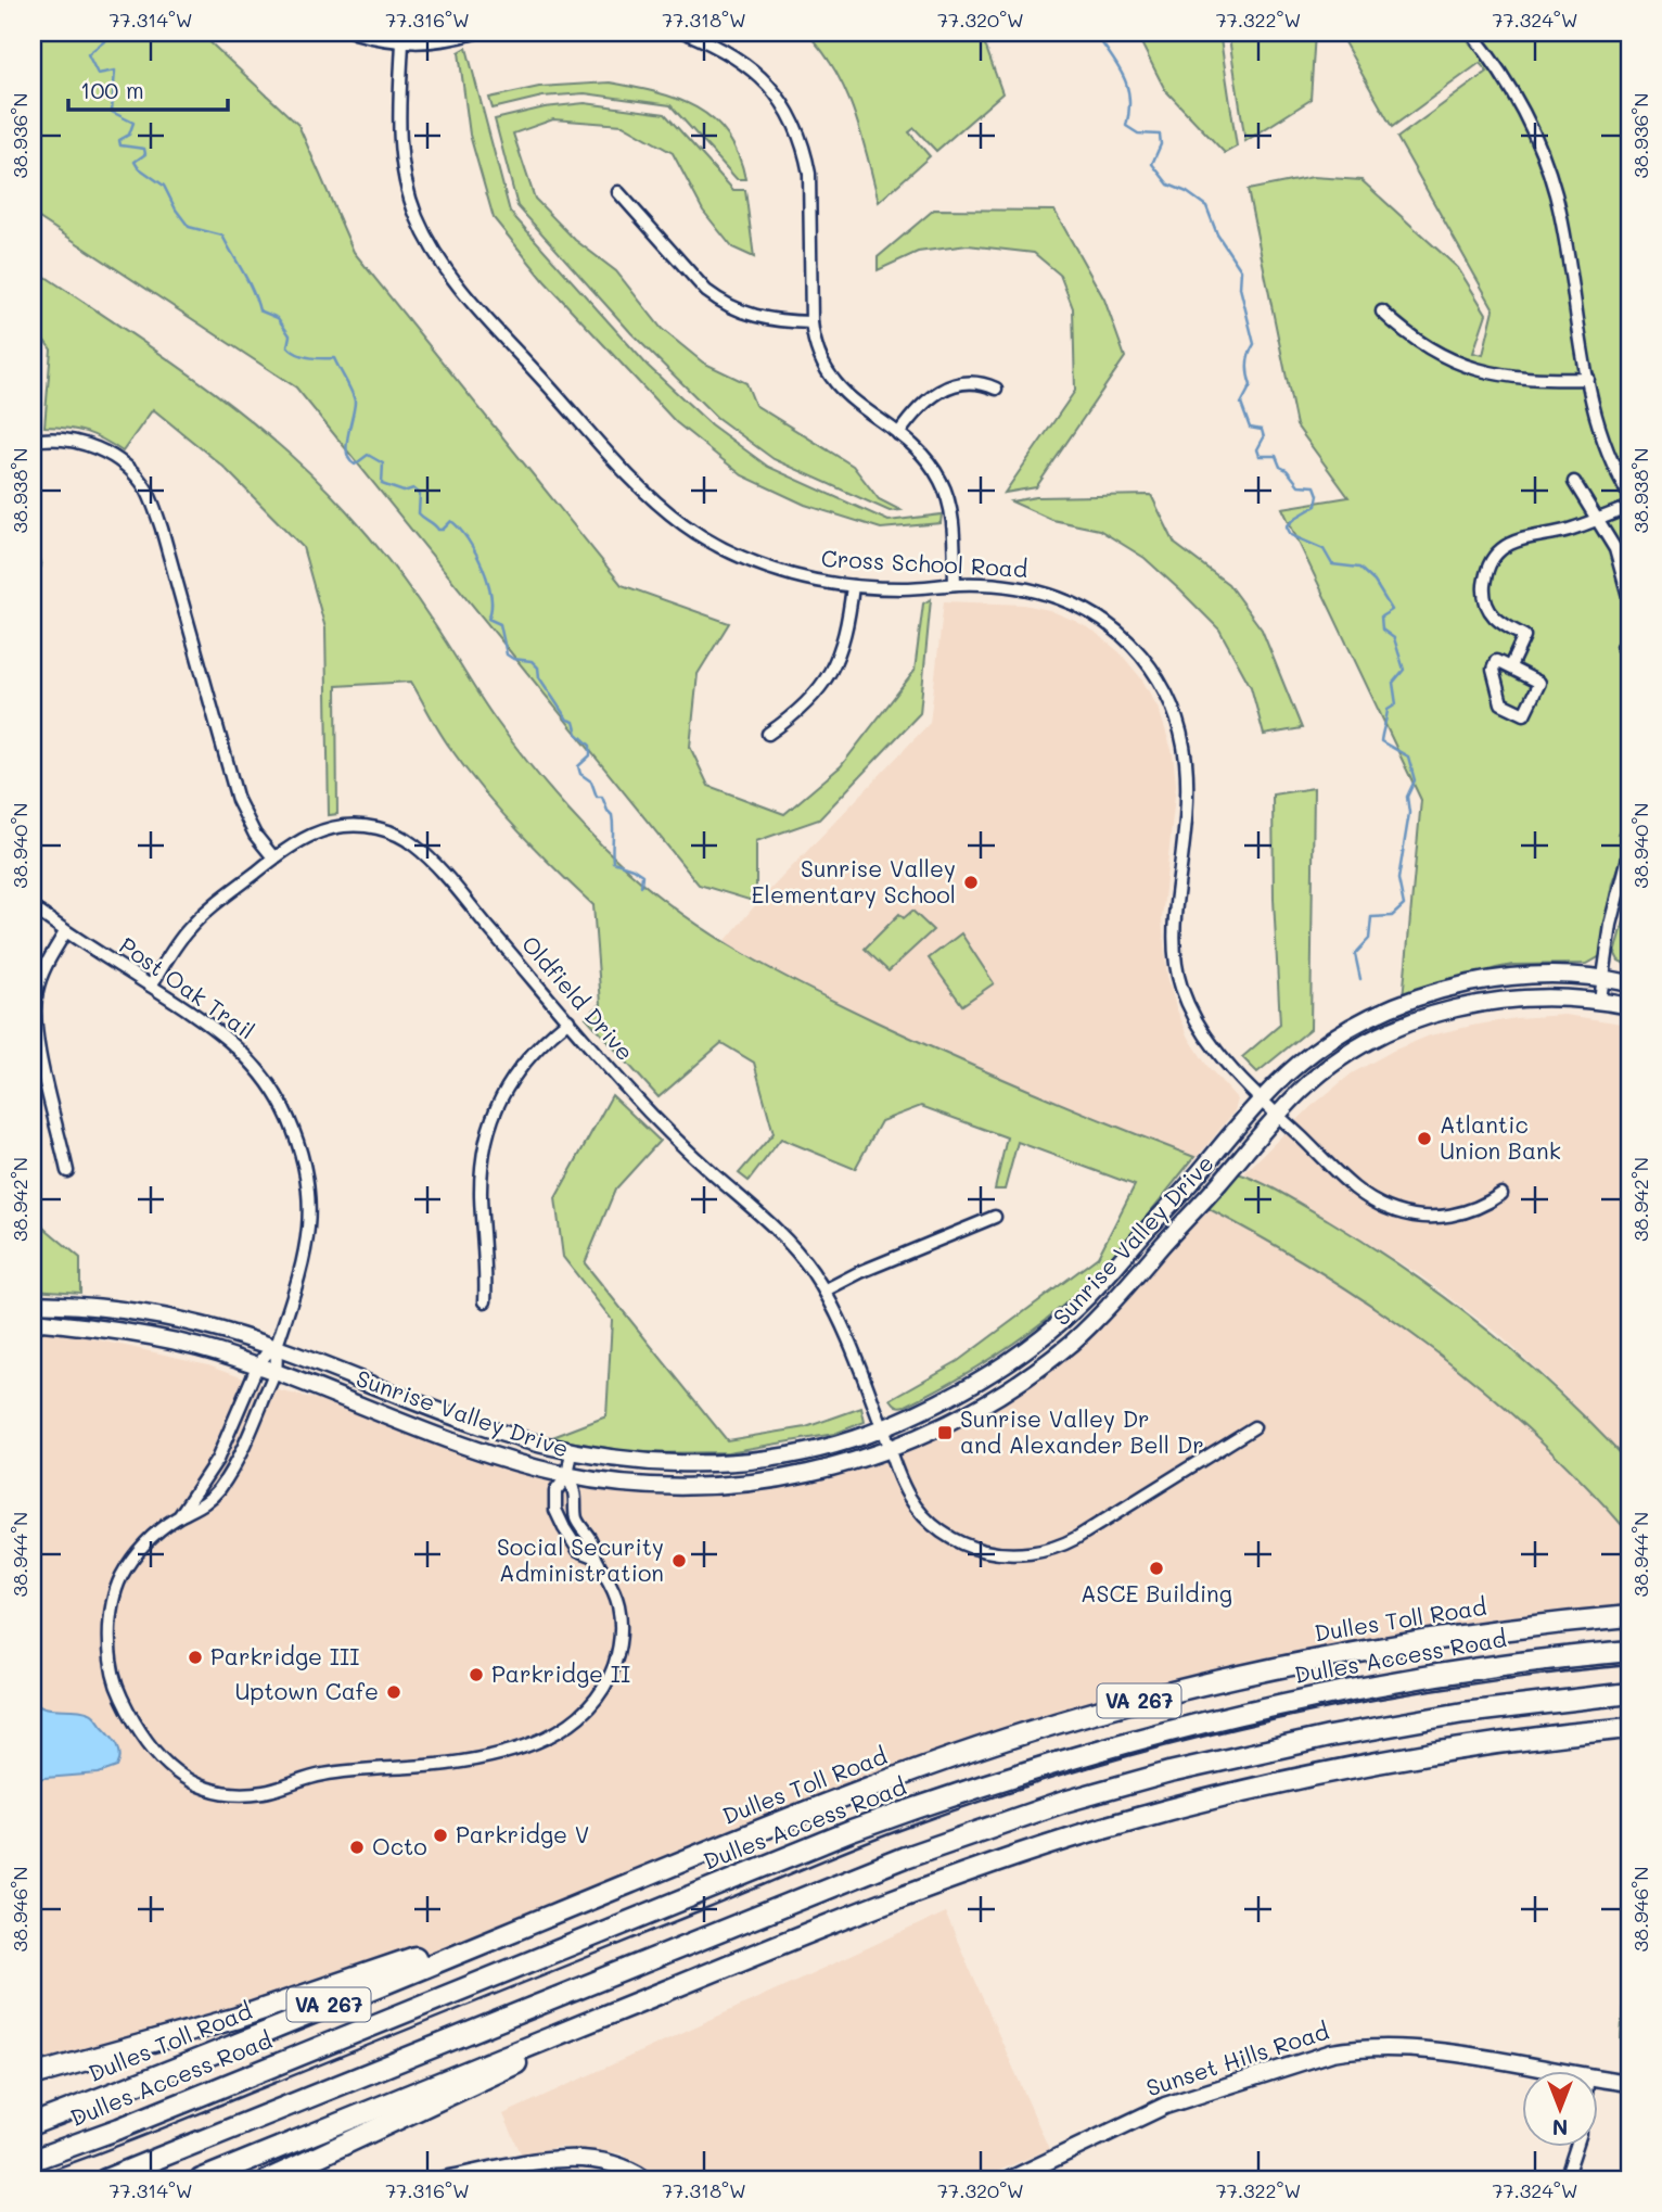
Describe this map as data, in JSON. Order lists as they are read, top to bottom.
{
  "streets": {
    "highway": ["Dulles Toll Road", "Dulles Access Road", "VA 267"],
    "main road": ["Sunrise Valley Drive", "Sunset Hills Road"],
    "street": ["Cross School Road", "Post Oak Trail", "Oldfield Drive"]
  },
  "crossings": [
    ["Cross School Road", "Sunrise Valley Drive"],
    ["Post Oak Trail", "Oldfield Drive"],
    ["Post Oak Trail", "Sunrise Valley Drive"],
    ["Oldfield Drive", "Sunrise Valley Drive"]
  ],
  "places": {
    "other": [
      "Sunrise Valley Elementary School",
      "Atlantic Union Bank",
      "Social Security Administration",
      "ASCE Building",
      "Parkridge III",
      "Parkridge II",
      "Uptown Cafe",
      "Parkridge V",
      "Octo"
    ],
    "transit": ["Sunrise Valley Dr and Alexander Bell Dr"]
  },
  "scale_bar": "100 m",
  "north": "bottom",
  "coordinates": [
    "77.314°W",
    "77.316°W",
    "77.318°W",
    "77.320°W",
    "77.322°W",
    "77.324°W",
    "38.936°N",
    "38.938°N",
    "38.940°N",
    "38.942°N",
    "38.944°N",
    "38.946°N"
  ]
}
